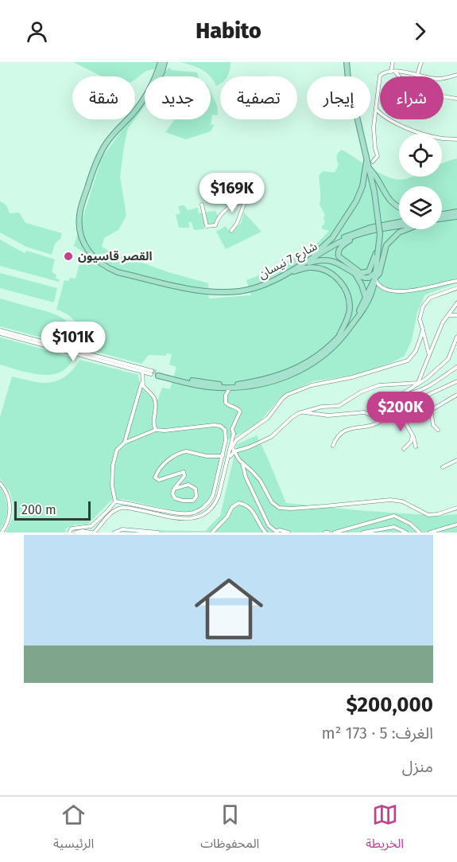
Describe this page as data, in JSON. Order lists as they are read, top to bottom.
{
  "streets": {
    "main road": ["شارع 7 نيسان"]
  },
  "places": ["القصر قاسيون"],
  "scale_bar": "200 m",
  "page": {
    "header": "Habito",
    "chip": [
      "شراء",
      "إيجار",
      "تصفية",
      "جديد",
      "شقة"
    ],
    "price": ["$169K", "$101K", "$200K"],
    "scale": "200 m",
    "list": [
      {
        "name": "$200,000",
        "note": "الغرف: 5 · 173 m² · منزل"
      }
    ],
    "tabs": ["الخريطة", "المحفوظات", "الرئيسية"]
  }
}
